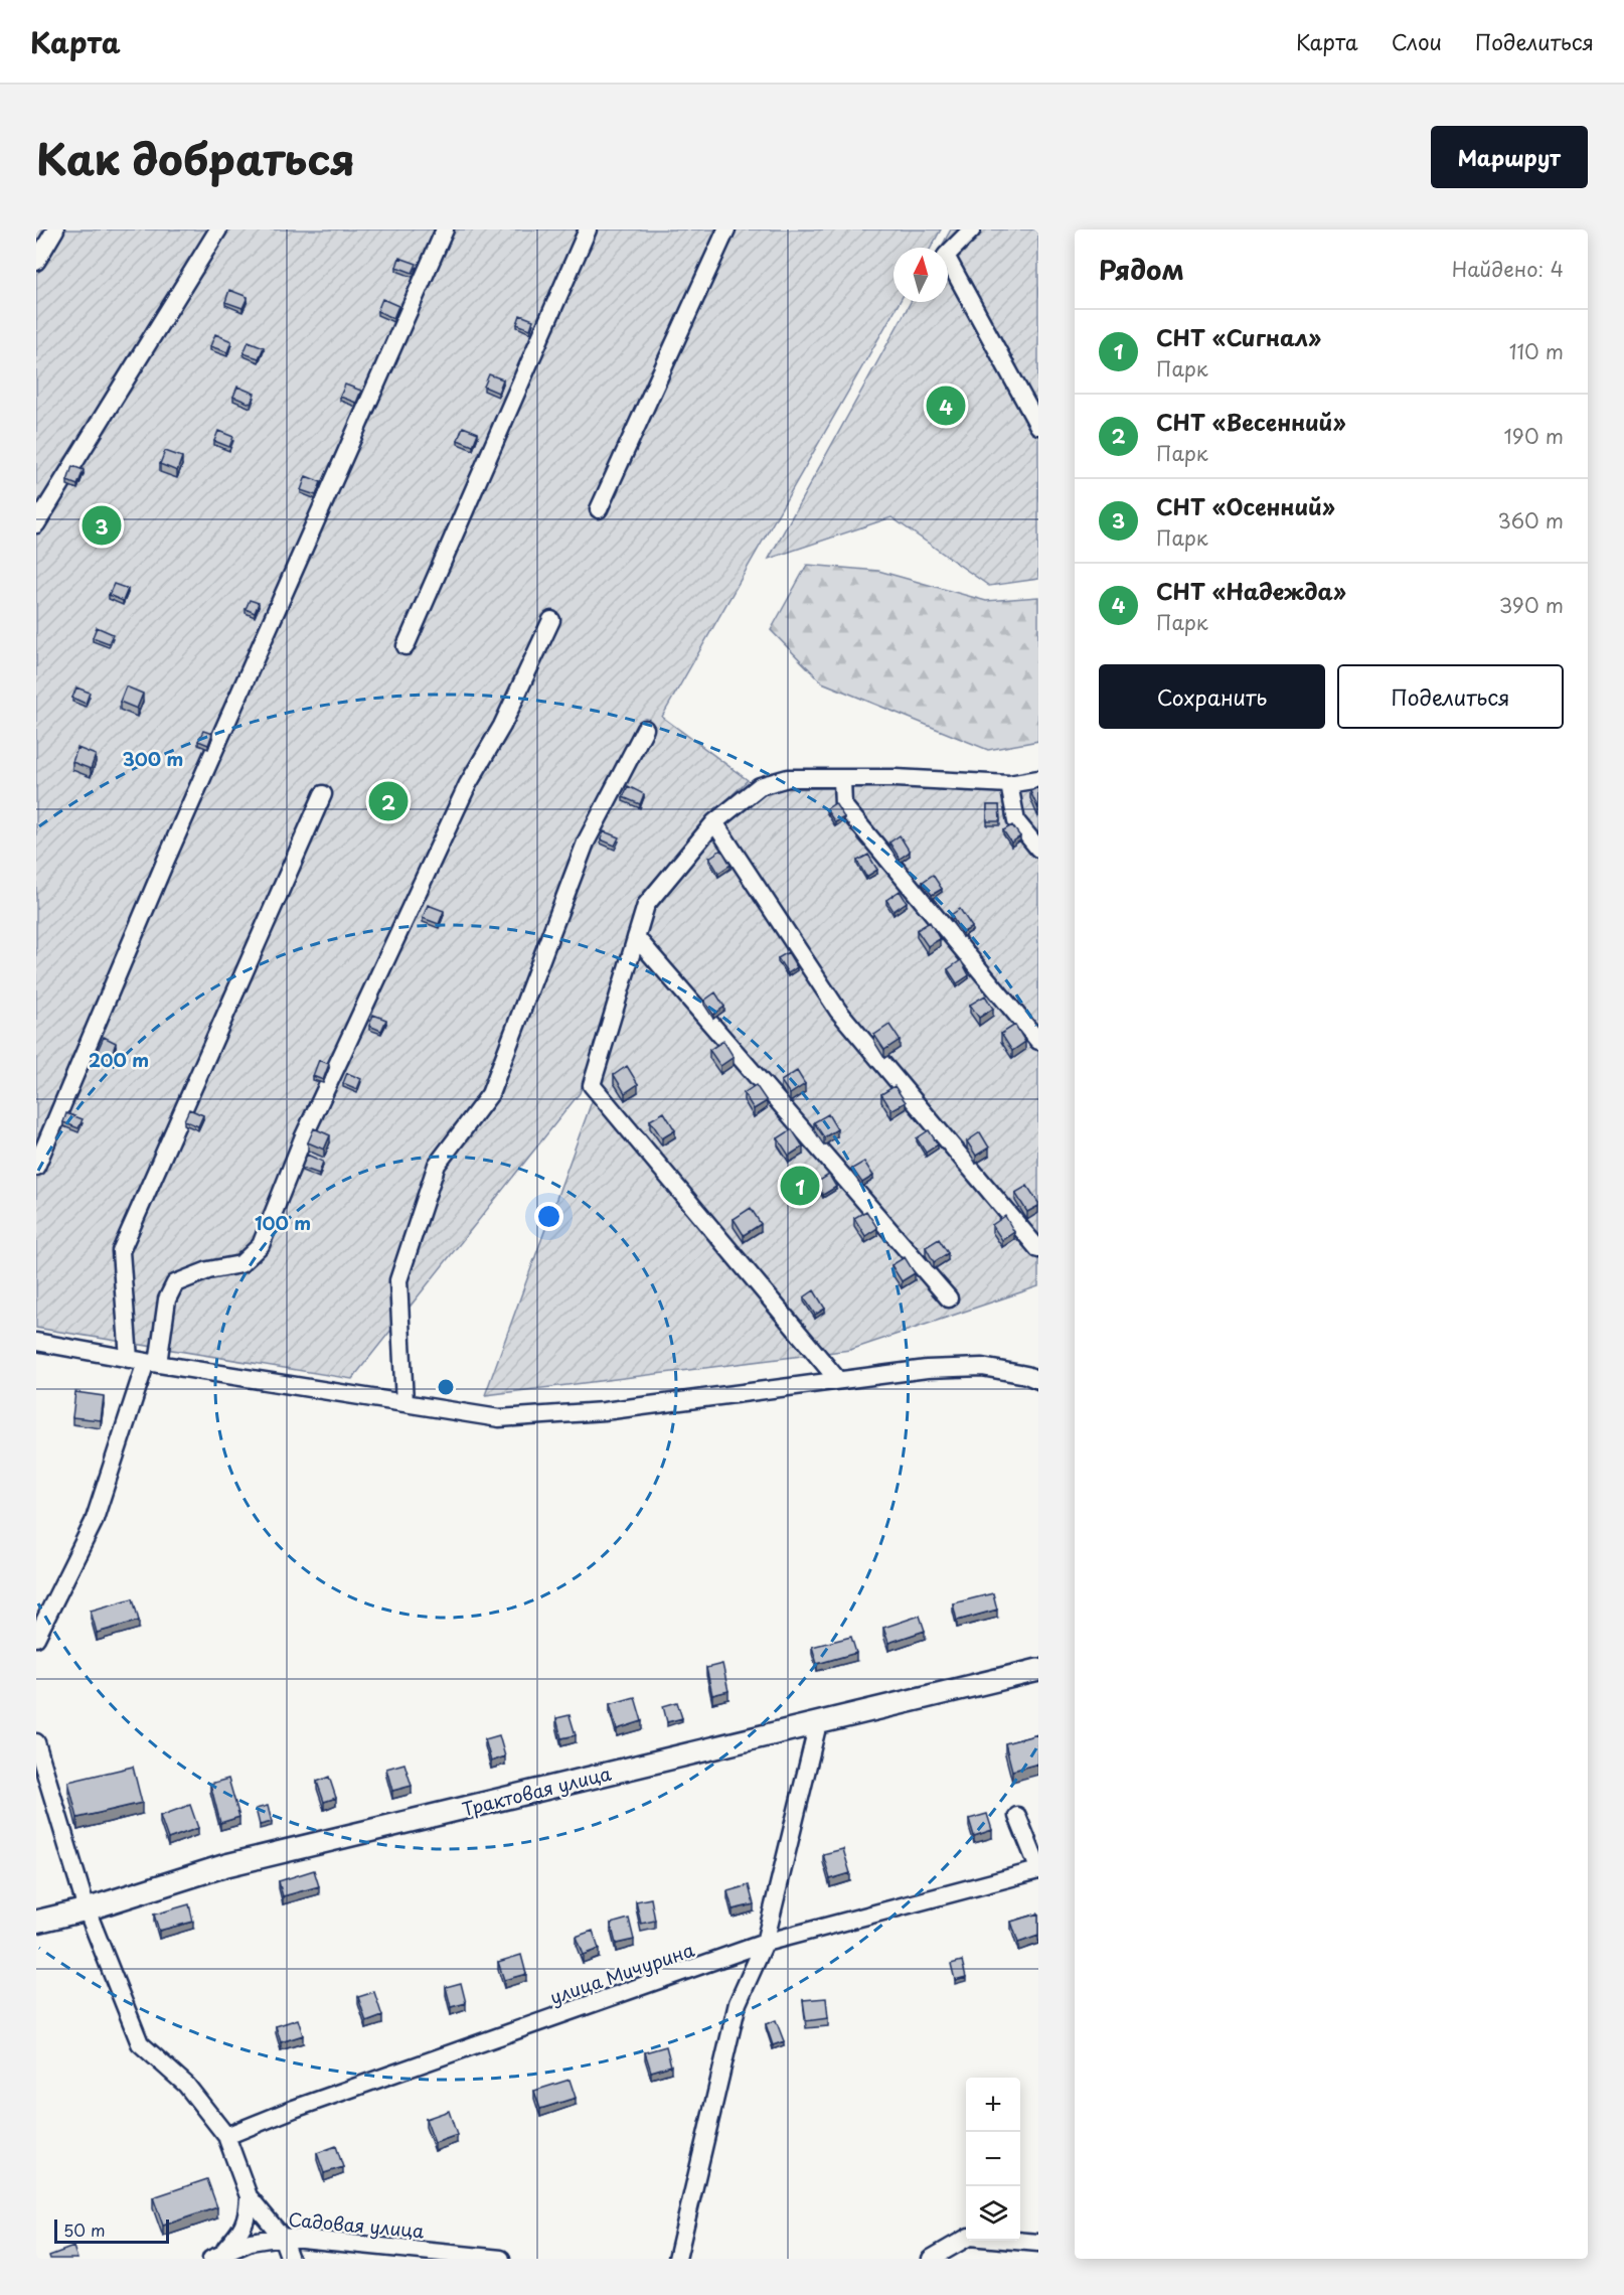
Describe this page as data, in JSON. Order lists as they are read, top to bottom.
{
  "streets": {
    "main road": ["Трактовая улица"],
    "street": ["улица Мичурина", "Садовая улица"]
  },
  "scale_bar": "50 m",
  "north": "top",
  "page": {
    "header": "Карта",
    "nav": ["Карта", "Слои", "Поделиться"],
    "title": "Как добраться",
    "buttons": [
      "Маршрут",
      ["Сохранить", "Поделиться"]
    ],
    "heading": ["Рядом", "Найдено: 4"],
    "list": [
      {
        "mark": "1",
        "name": "СНТ «Сигнал»",
        "note": "Парк",
        "value": "110 m"
      },
      {
        "mark": "2",
        "name": "СНТ «Весенний»",
        "note": "Парк",
        "value": "190 m"
      },
      {
        "mark": "3",
        "name": "СНТ «Осенний»",
        "note": "Парк",
        "value": "360 m"
      },
      {
        "mark": "4",
        "name": "СНТ «Надежда»",
        "note": "Парк",
        "value": "390 m"
      }
    ],
    "pins": [
      "4",
      "3",
      "2",
      "1"
    ],
    "map_buttons": ["+", "−"],
    "scale": "50 m"
  },
  "rings": ["300 m", "200 m", "100 m"]
}
